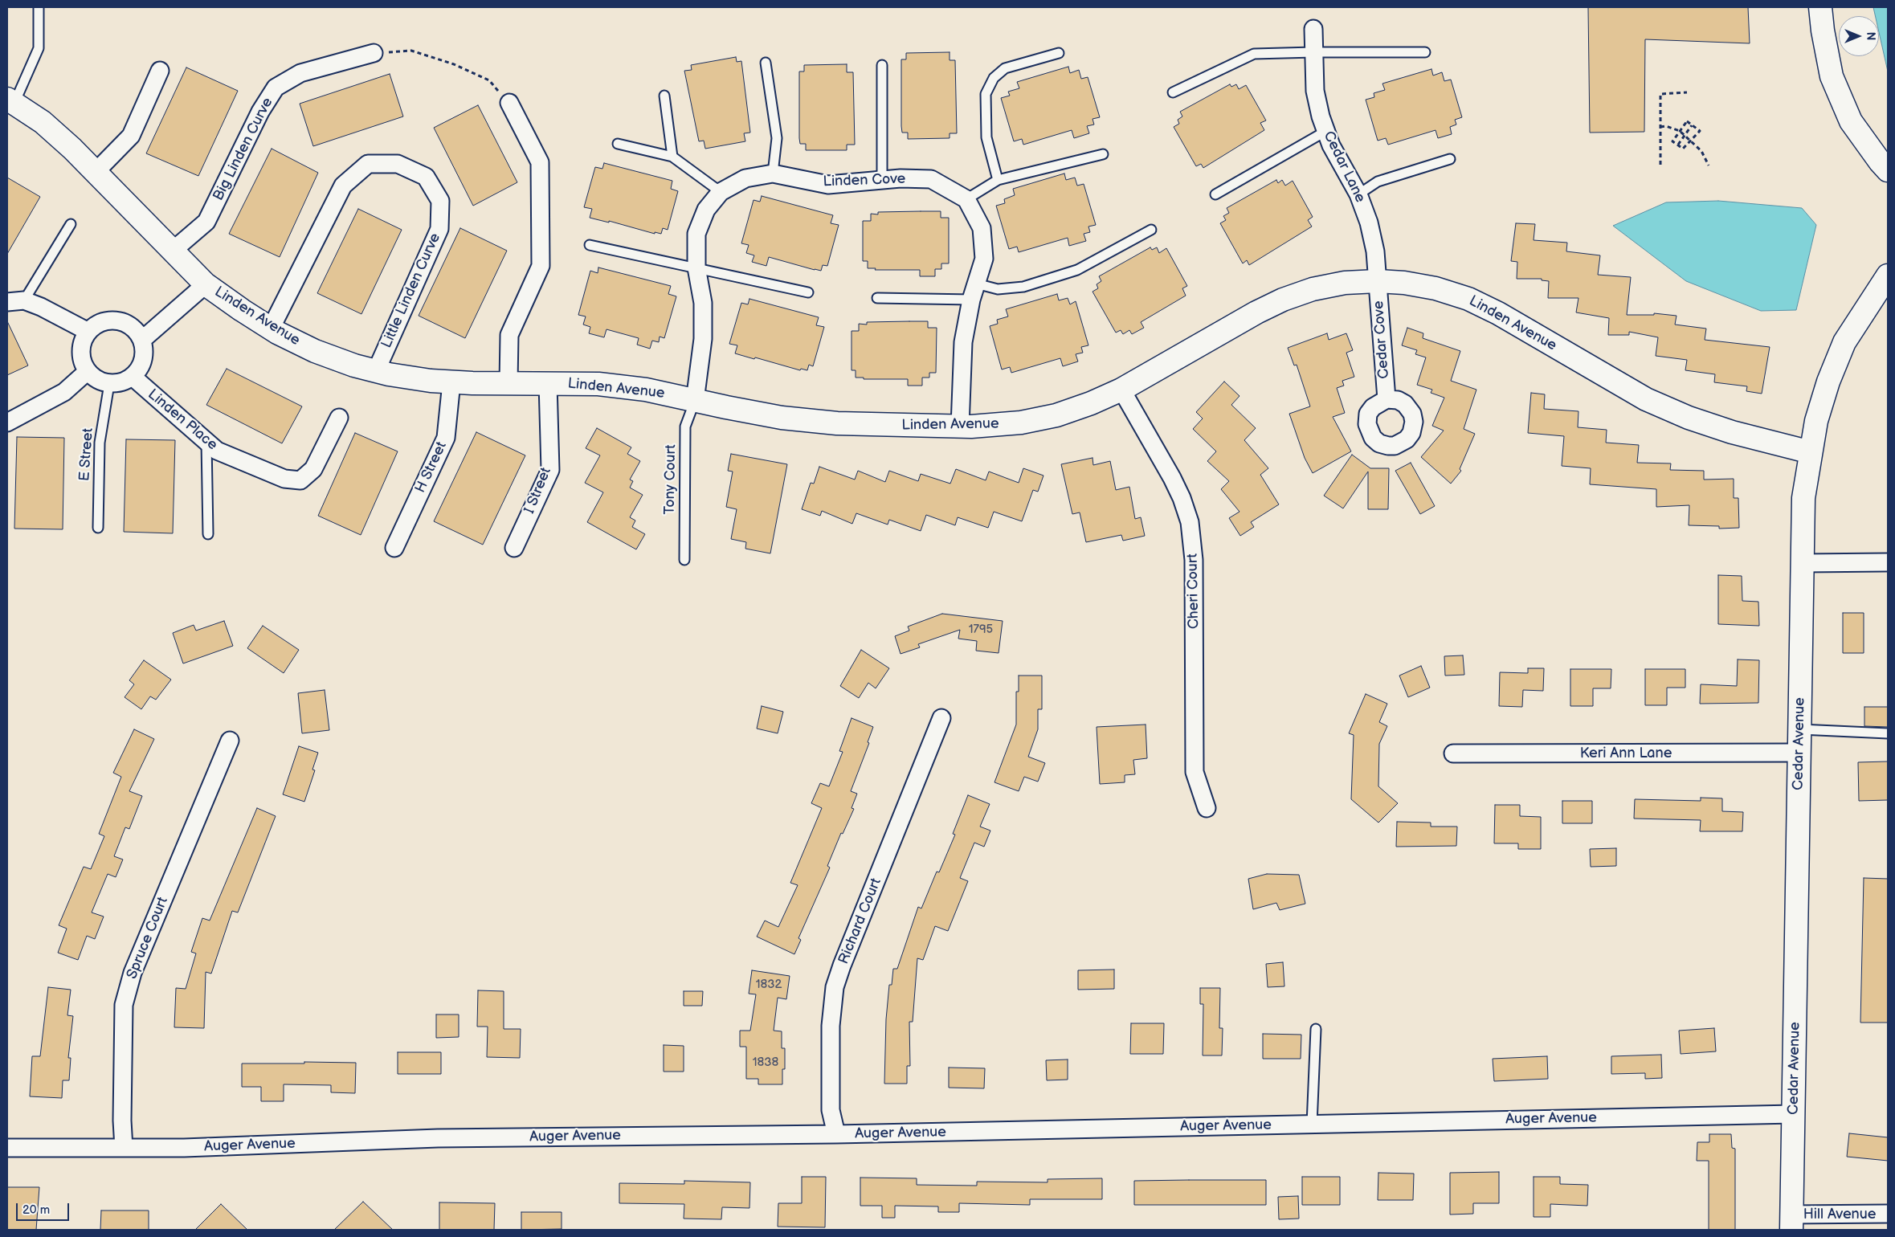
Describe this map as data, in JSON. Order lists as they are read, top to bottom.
{
  "streets": {
    "street": [
      "Big Linden Curve",
      "Cedar Lane",
      "Linden Cove",
      "Little Linden Curve",
      "Linden Avenue",
      "Cedar Cove",
      "Linden Place",
      "H Street",
      "I Street",
      "Cheri Court",
      "Cedar Avenue",
      "Keri Ann Lane",
      "Richard Court",
      "Spruce Court",
      "Auger Avenue",
      "Hill Avenue"
    ],
    "lane": ["E Street", "Tony Court"]
  },
  "crossings": [
    ["Big Linden Curve", "Linden Avenue"],
    ["Cedar Lane", "Linden Avenue"],
    ["Cedar Lane", "Cedar Cove"],
    ["Linden Cove", "Linden Avenue"],
    ["Linden Cove", "Tony Court"],
    ["Little Linden Curve", "Linden Avenue"],
    ["Linden Avenue", "Cedar Cove"],
    ["Linden Avenue", "H Street"],
    ["Linden Avenue", "Tony Court"],
    ["Linden Avenue", "I Street"],
    ["Linden Avenue", "Cheri Court"],
    ["Linden Avenue", "Cedar Avenue"],
    ["Linden Place", "E Street"],
    ["Cedar Avenue", "Keri Ann Lane"],
    ["Cedar Avenue", "Auger Avenue"],
    ["Cedar Avenue", "Hill Avenue"],
    ["Richard Court", "Auger Avenue"],
    ["Spruce Court", "Auger Avenue"]
  ],
  "house_numbers": ["1795", "1832", "1838"],
  "scale_bar": "20 m",
  "north": "right"
}
